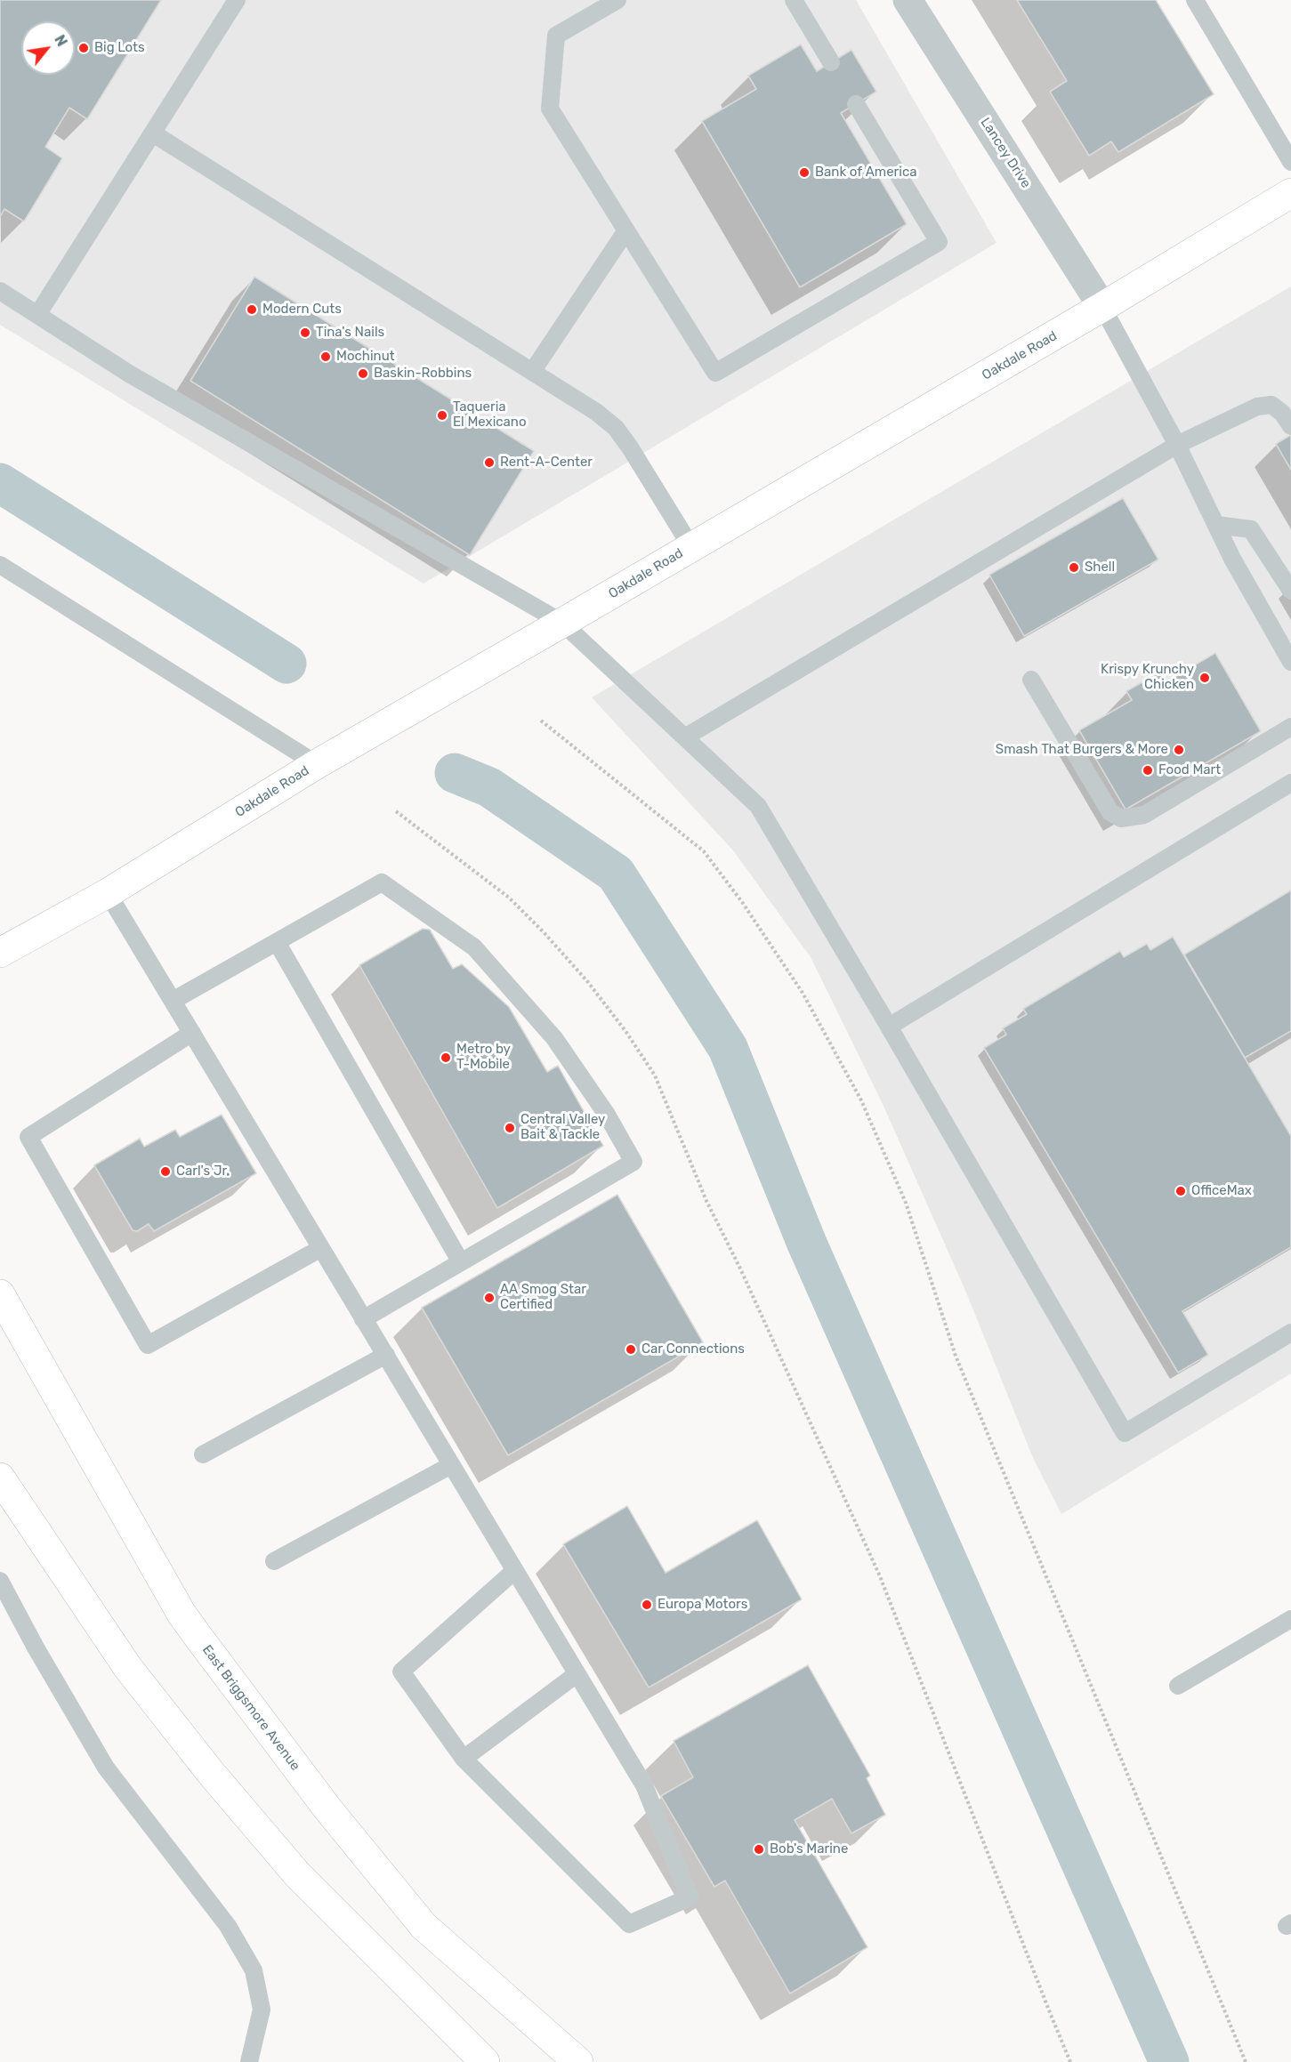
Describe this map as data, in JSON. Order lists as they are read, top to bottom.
{
  "streets": {
    "main road": ["Oakdale Road", "East Briggsmore Avenue"],
    "street": ["Lancey Drive"]
  },
  "crossings": [
    ["Lancey Drive", "Oakdale Road"]
  ],
  "places": [
    "Big Lots",
    "Bank of America",
    "Modern Cuts",
    "Tina's Nails",
    "Mochinut",
    "Baskin-Robbins",
    "Taqueria El Mexicano",
    "Rent-A-Center",
    "Shell",
    "Krispy Krunchy Chicken",
    "Smash That Burgers & More",
    "Food Mart",
    "Metro by T-Mobile",
    "Central Valley Bait & Tackle",
    "Carl's Jr.",
    "OfficeMax",
    "AA Smog Star Certified",
    "Car Connections",
    "Europa Motors",
    "Bob's Marine"
  ],
  "north": "top right"
}
